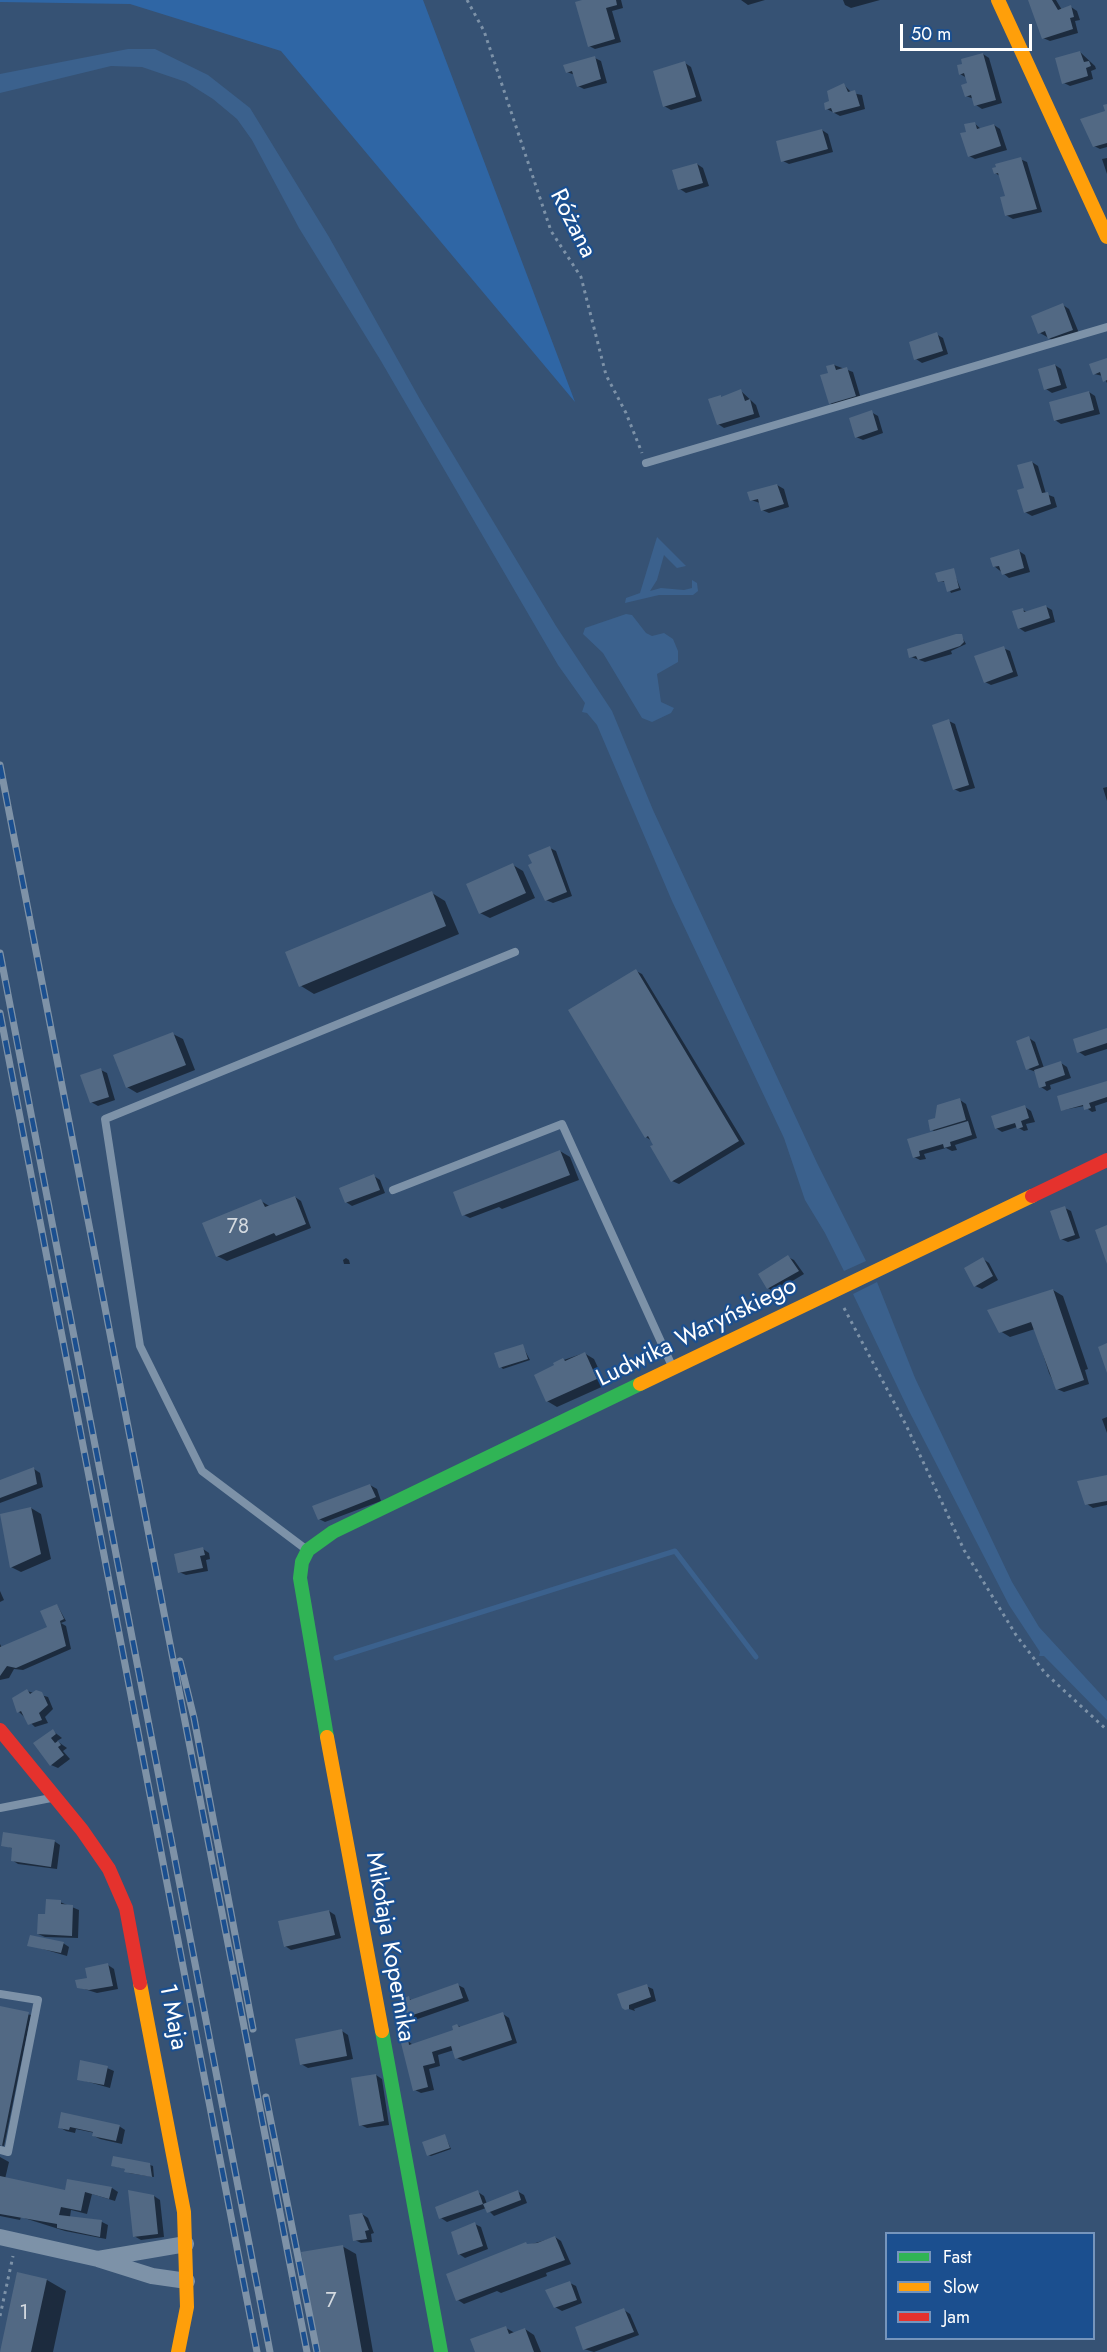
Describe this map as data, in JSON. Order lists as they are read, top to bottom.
{
  "streets": {
    "street": ["Ludwika Waryńskiego", "Mikołaja Kopernika", "1 Maja"],
    "path": ["Różana"]
  },
  "crossings": [
    ["Ludwika Waryńskiego", "Mikołaja Kopernika"]
  ],
  "house_numbers": ["78", "7", "1"],
  "legend": ["Fast", "Slow", "Jam"],
  "scale_bar": "50 m"
}
